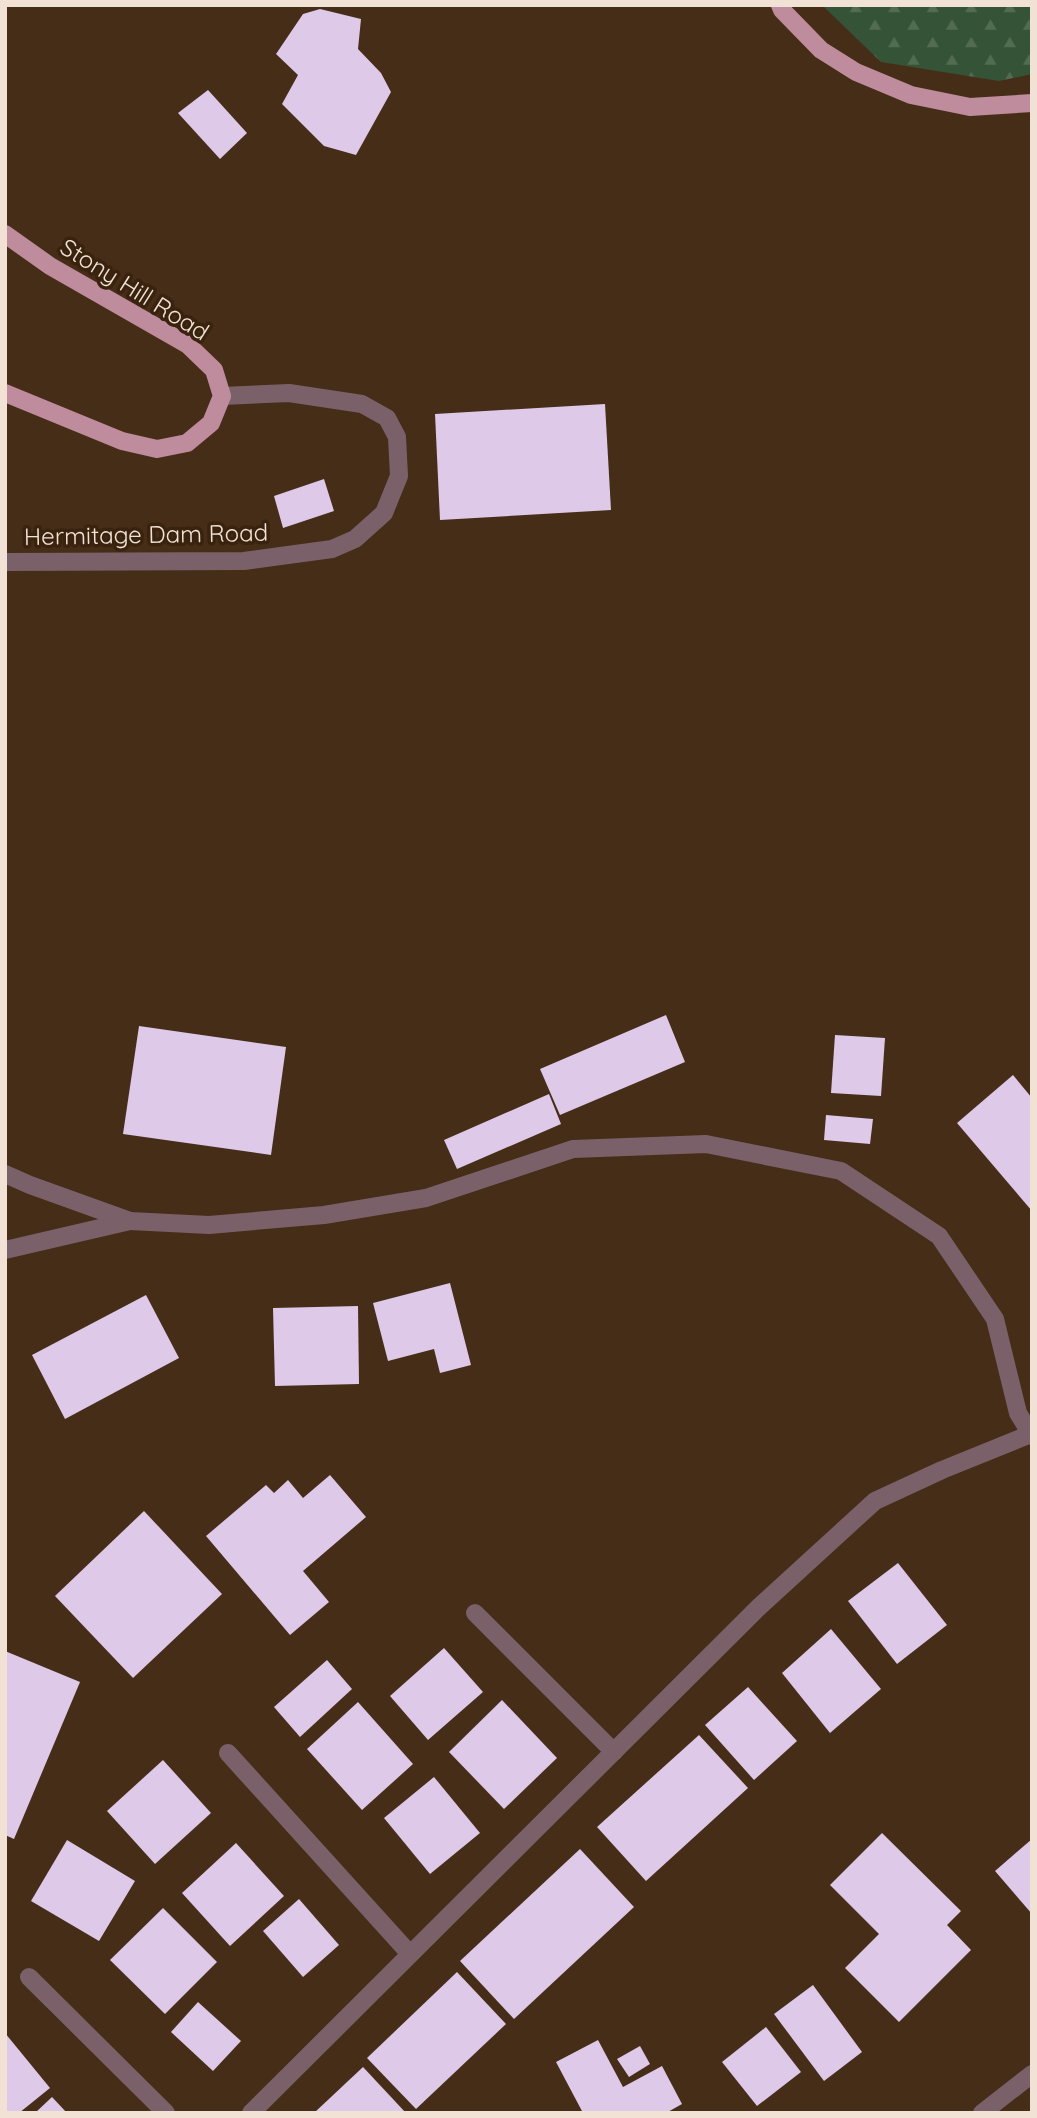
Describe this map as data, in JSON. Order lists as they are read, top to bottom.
{
  "streets": {
    "main road": ["Stony Hill Road"],
    "street": ["Hermitage Dam Road"]
  },
  "crossings": [
    ["Stony Hill Road", "Hermitage Dam Road"]
  ]
}
